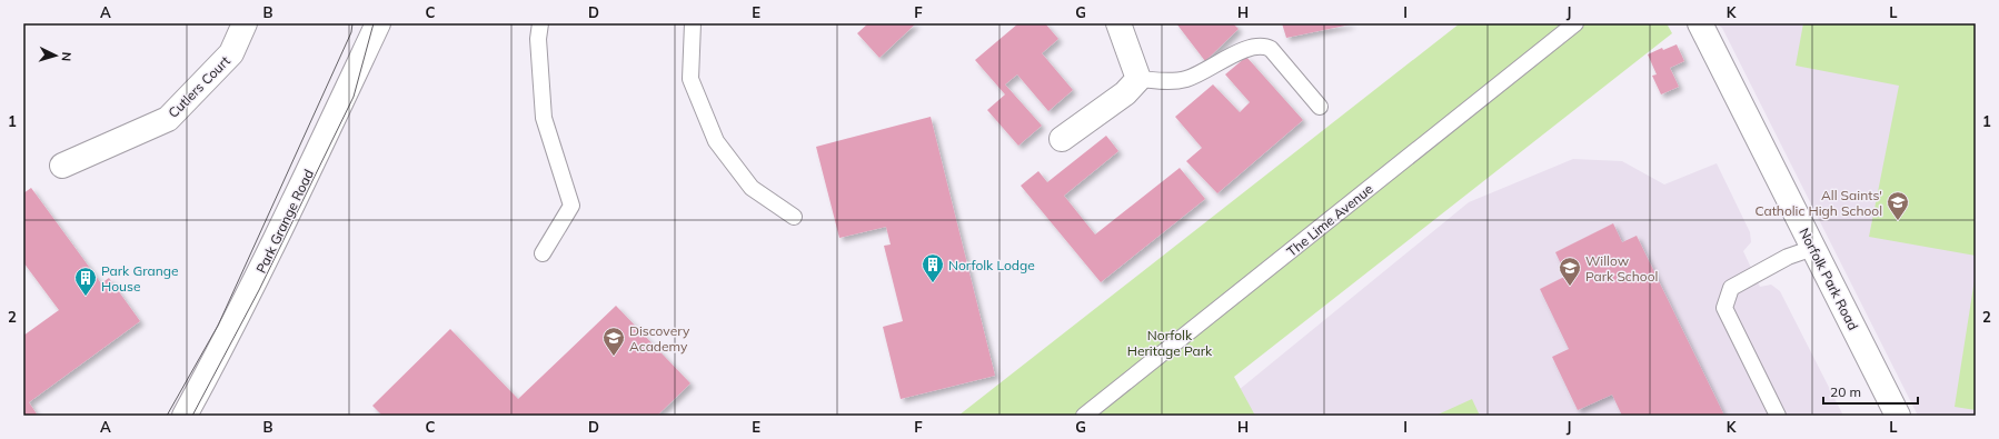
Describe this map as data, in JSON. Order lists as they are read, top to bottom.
{
  "streets": {
    "street": ["Cutlers Court", "Park Grange Road", "Norfolk Park Road"],
    "lane": ["The Lime Avenue"]
  },
  "parks": ["Norfolk Heritage Park"],
  "places": {
    "school or university": ["All Saints' Catholic High School", "Willow Park School", "Discovery Academy"],
    "building": ["Norfolk Lodge", "Park Grange House"]
  },
  "scale_bar": "20 m",
  "north": "right",
  "grid": {
    "columns": [
      "A",
      "B",
      "C",
      "D",
      "E",
      "F",
      "G",
      "H",
      "I",
      "J",
      "K",
      "L"
    ],
    "rows": ["1", "2"]
  }
}
